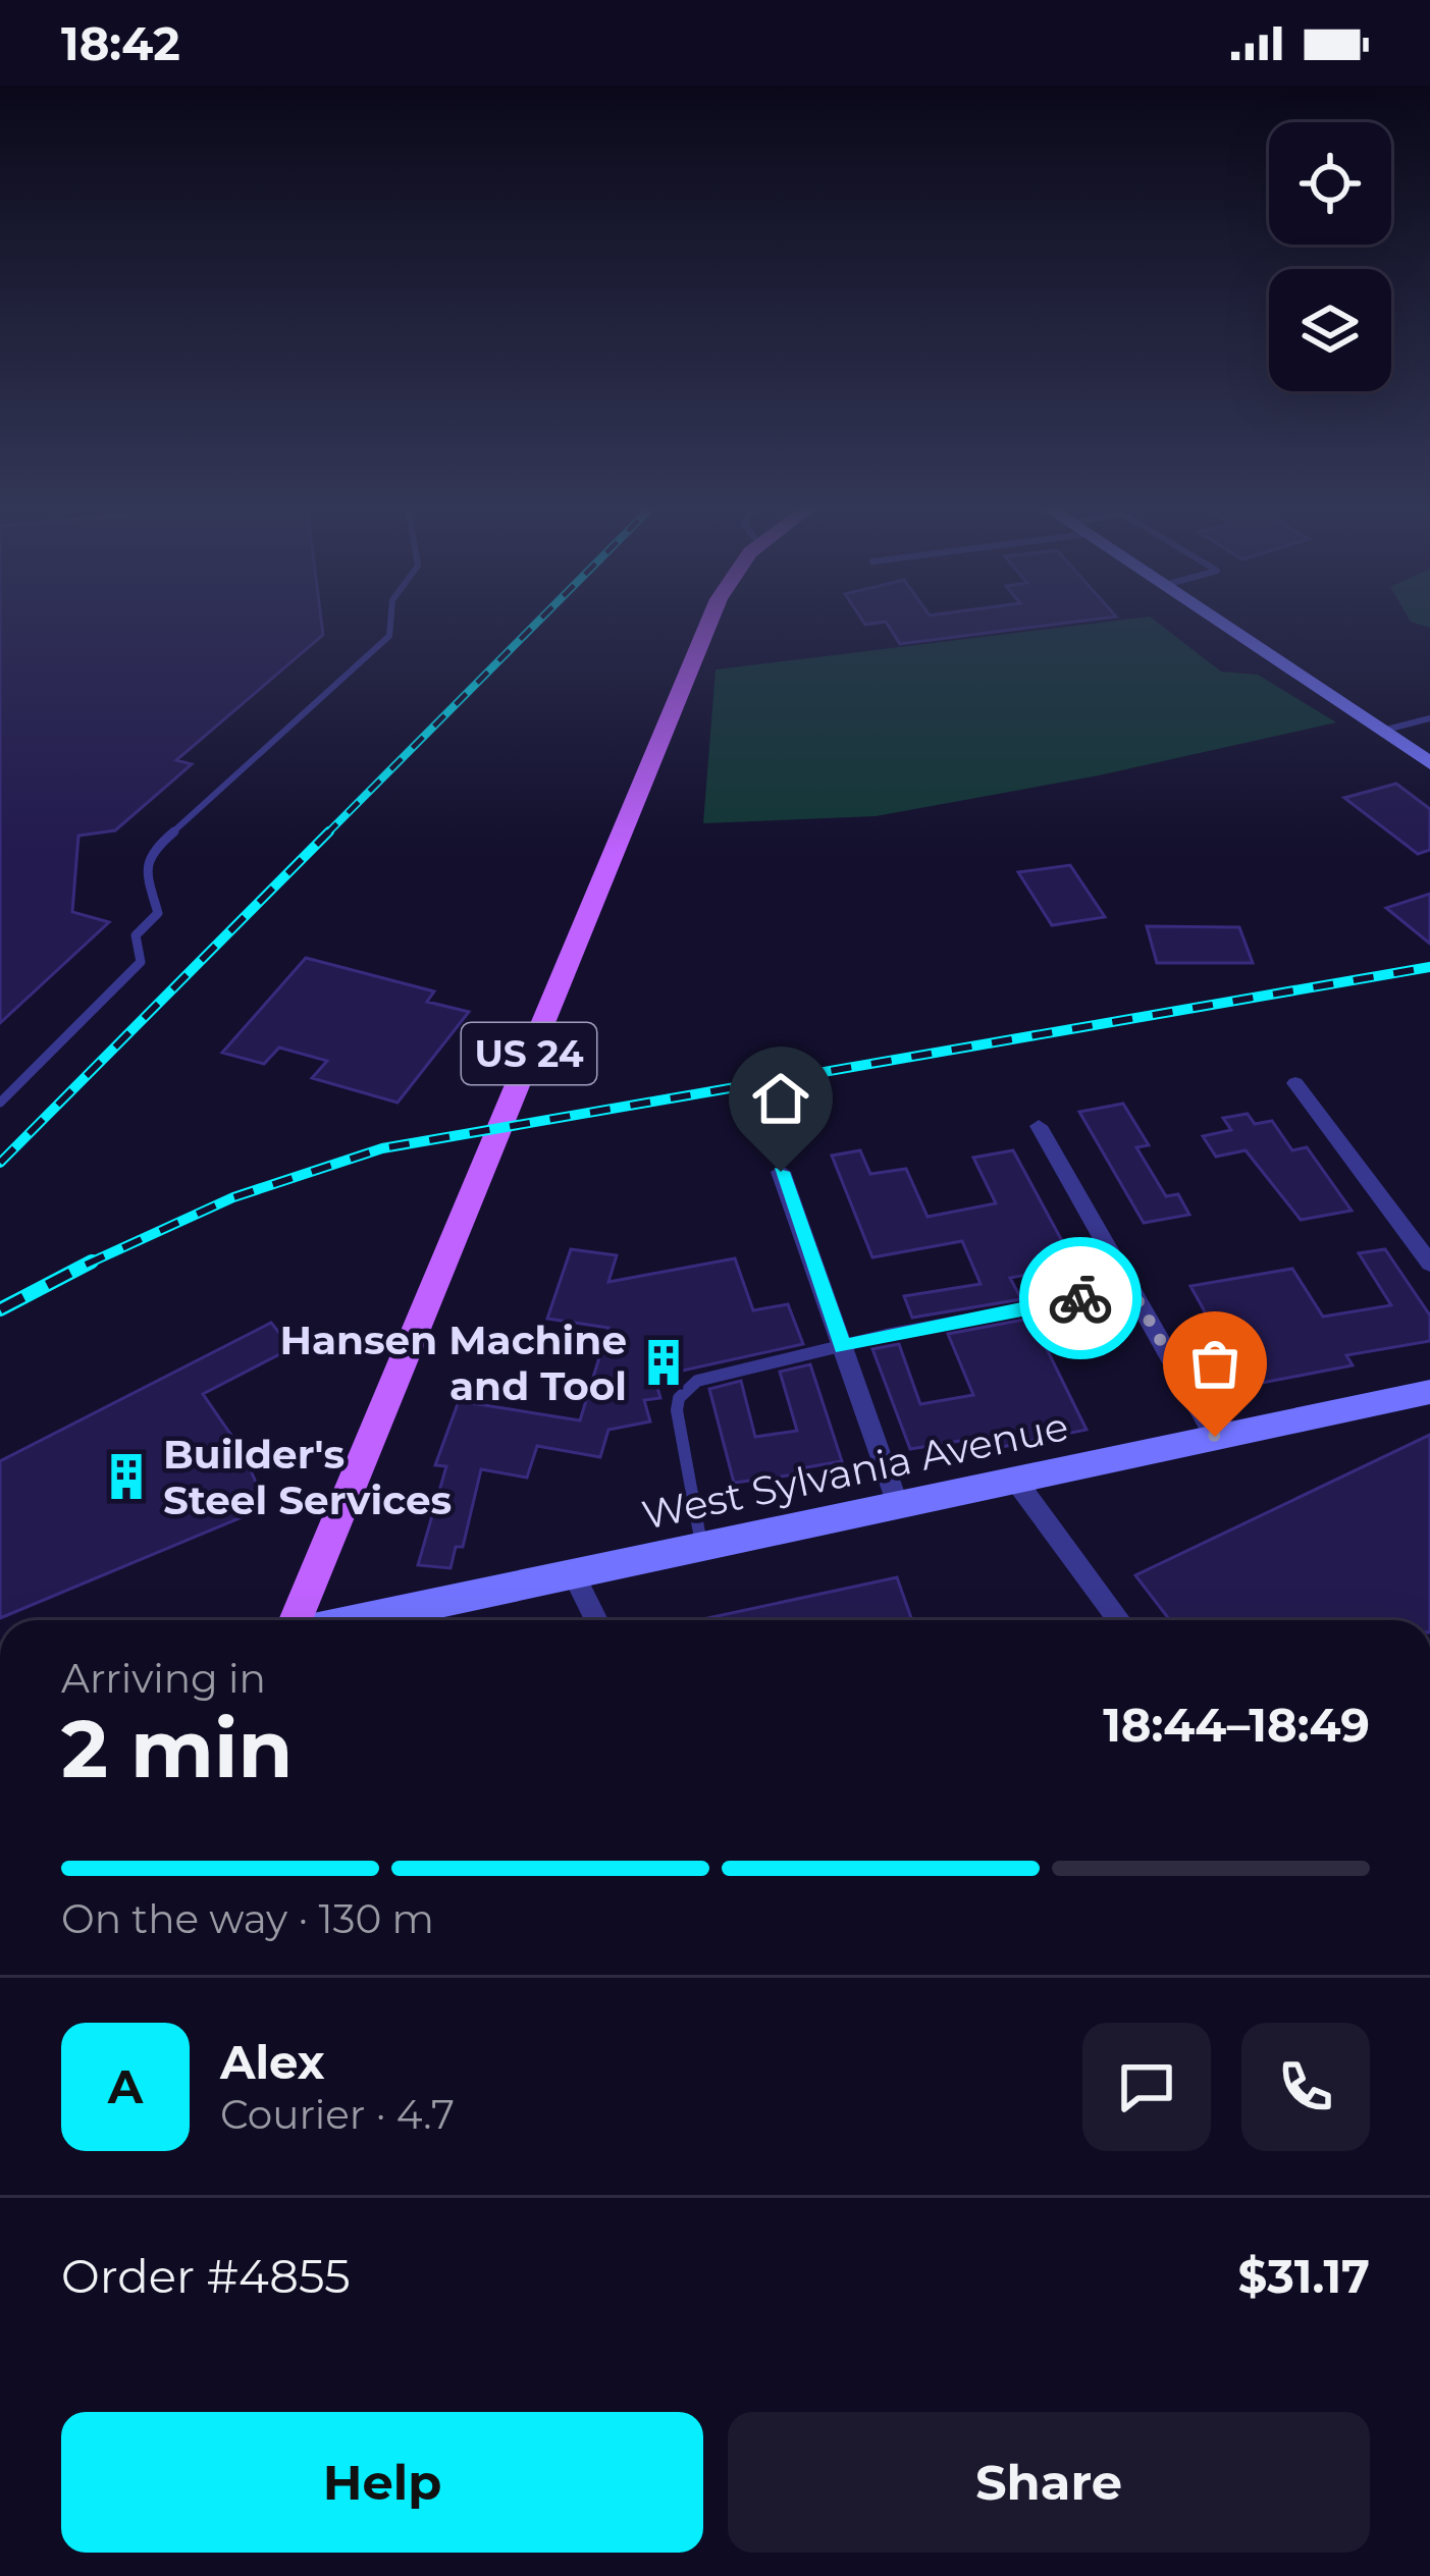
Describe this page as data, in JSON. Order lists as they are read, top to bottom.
{
  "streets": {
    "main road": ["US 24", "West Sylvania Avenue"]
  },
  "places": {
    "building": ["Hansen Machine and Tool", "Builder's Steel Services"]
  },
  "page": {
    "status": "18:42",
    "heading": ["2 min", "Arriving in", "18:44–18:49"],
    "panel": [
      "Alex",
      "Courier · 4.7",
      "Order #4855",
      "$31.17"
    ],
    "bar": "On the way · 130 m",
    "round": "A",
    "buttons": ["Help", "Share"]
  }
}
